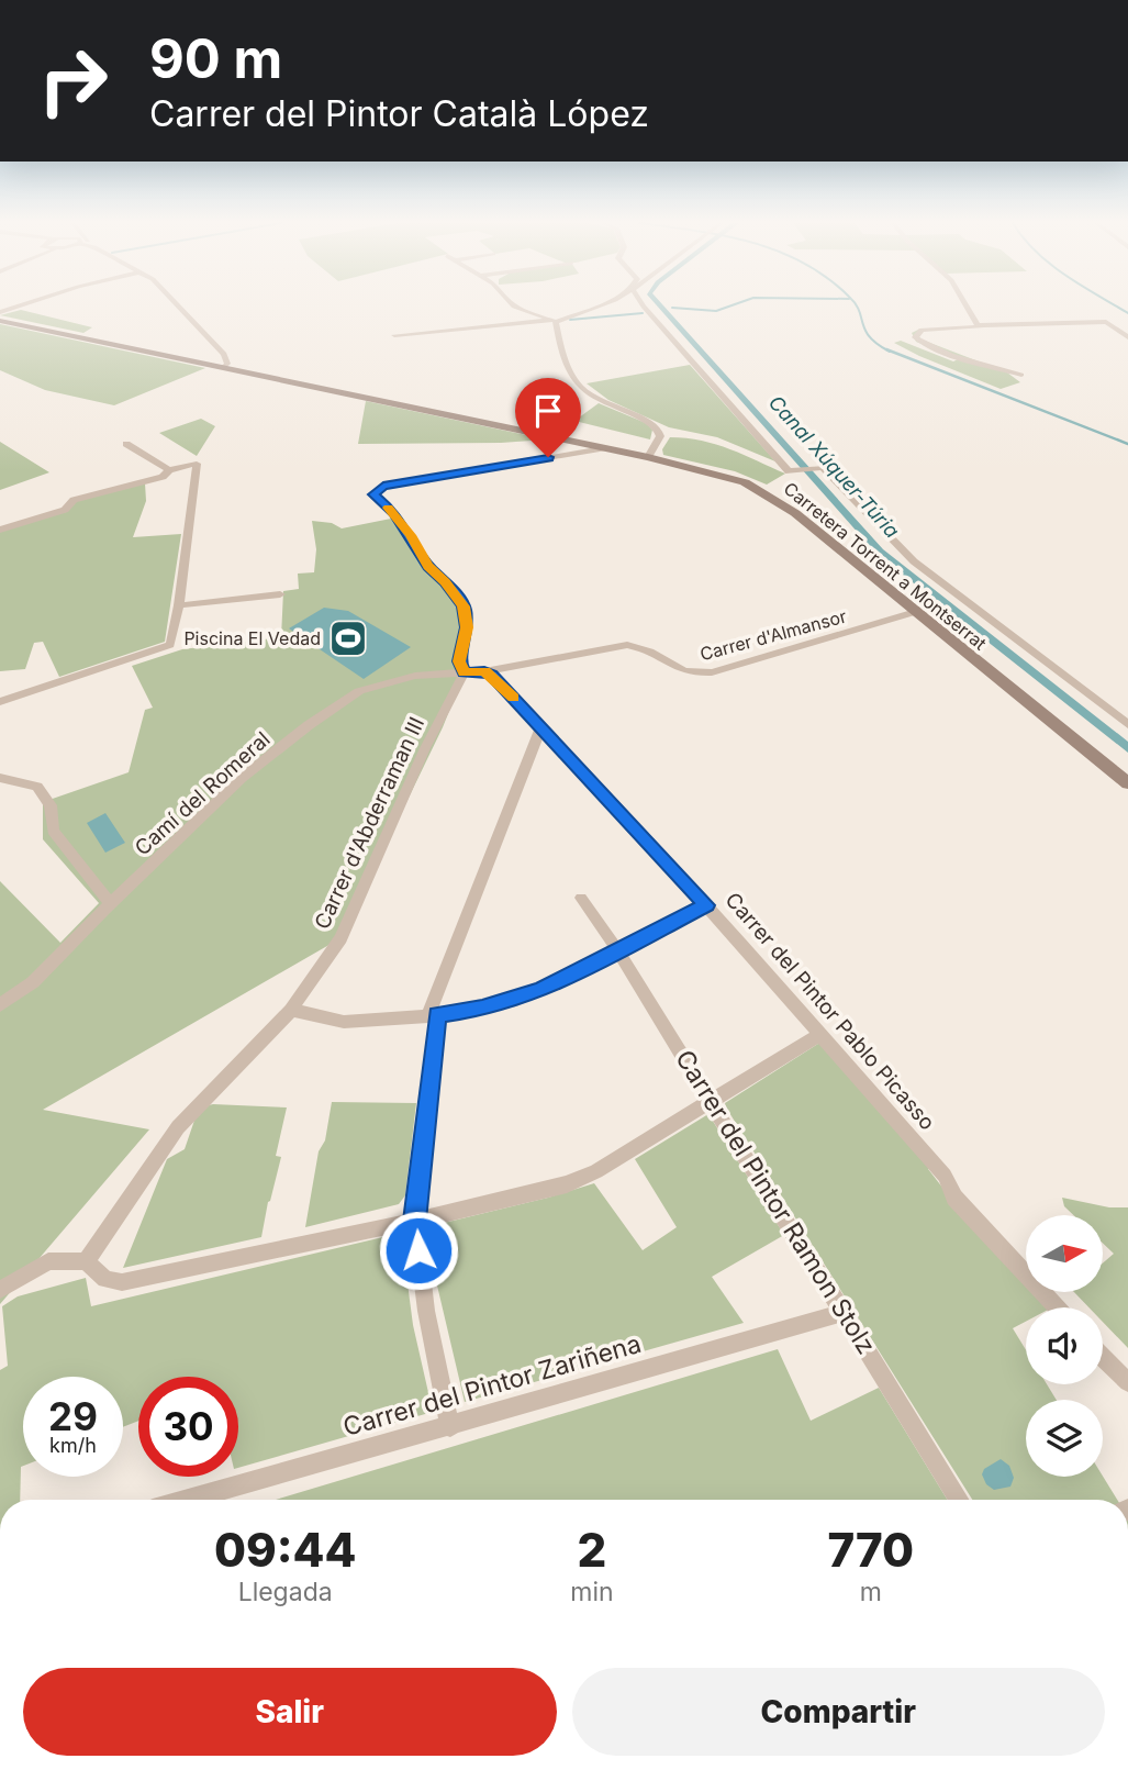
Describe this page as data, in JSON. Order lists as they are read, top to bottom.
{
  "streets": {
    "main road": ["Carretera Torrent a Montserrat"],
    "street": [
      "Carrer d'Almansor",
      "Camí del Romeral",
      "Carrer d'Abderraman III",
      "Carrer del Pintor Pablo Picasso",
      "Carrer del Pintor Ramon Stolz",
      "Carrer del Pintor Zariñena"
    ]
  },
  "crossings": [
    ["Carretera Torrent a Montserrat", "Carrer d'Almansor"],
    ["Carretera Torrent a Montserrat", "Carrer d'Abderraman III"],
    ["Carrer d'Almansor", "Camí del Romeral"],
    ["Carrer d'Almansor", "Carrer d'Abderraman III"],
    ["Carrer d'Almansor", "Carrer del Pintor Pablo Picasso"],
    ["Camí del Romeral", "Carrer d'Abderraman III"],
    ["Carrer del Pintor Ramon Stolz", "Carrer del Pintor Zariñena"]
  ],
  "water": ["Canal Xúquer-Túria"],
  "places": {
    "sports": ["Piscina El Vedad"]
  },
  "north": "right",
  "page": {
    "turn": ["90 m", "Carrer del Pintor Català López"],
    "speed": "29 km/h",
    "limit": "30",
    "eta": [
      "09:44",
      "Llegada",
      "2",
      "min",
      "770",
      "m"
    ],
    "buttons": ["Salir", "Compartir"]
  }
}
